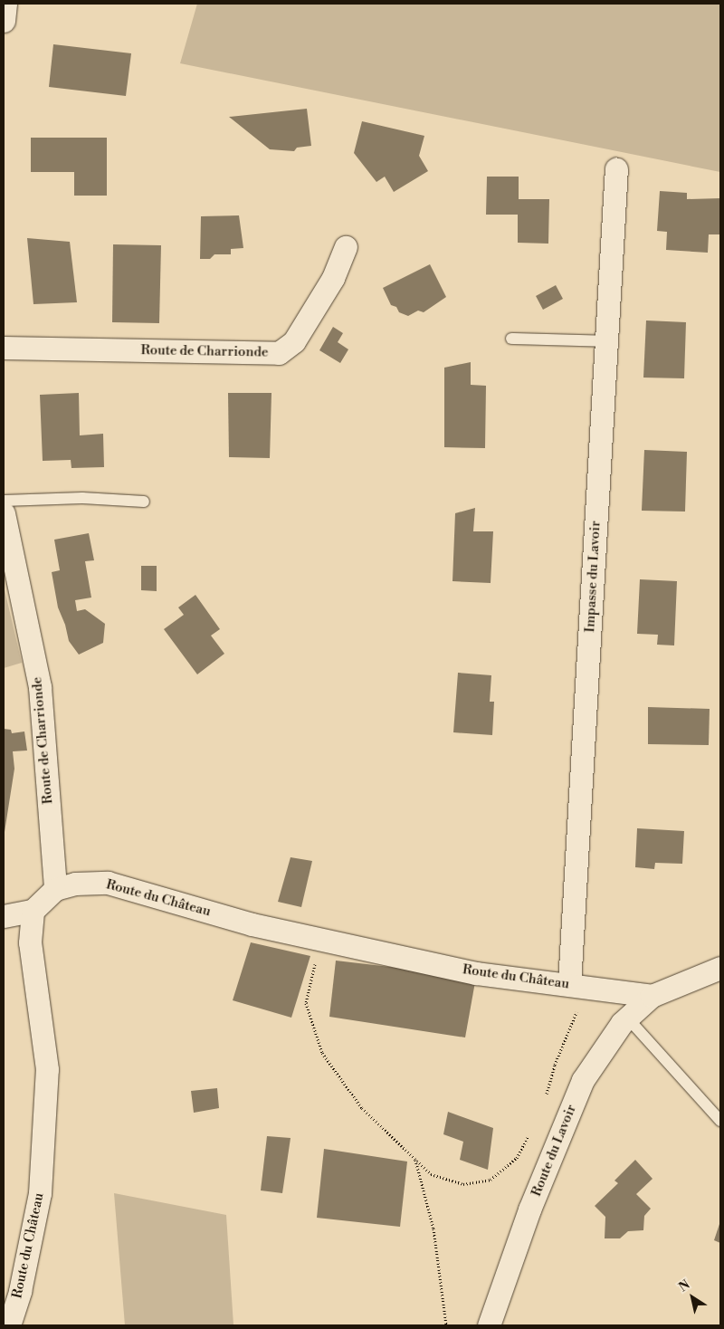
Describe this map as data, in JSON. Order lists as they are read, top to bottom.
{
  "streets": {
    "street": [
      "Route de Charrionde",
      "Impasse du Lavoir",
      "Route du Château",
      "Route du Lavoir"
    ]
  },
  "crossings": [
    ["Route de Charrionde", "Route du Château"],
    ["Impasse du Lavoir", "Route du Château"],
    ["Route du Château", "Route du Lavoir"]
  ],
  "north": "top left"
}
